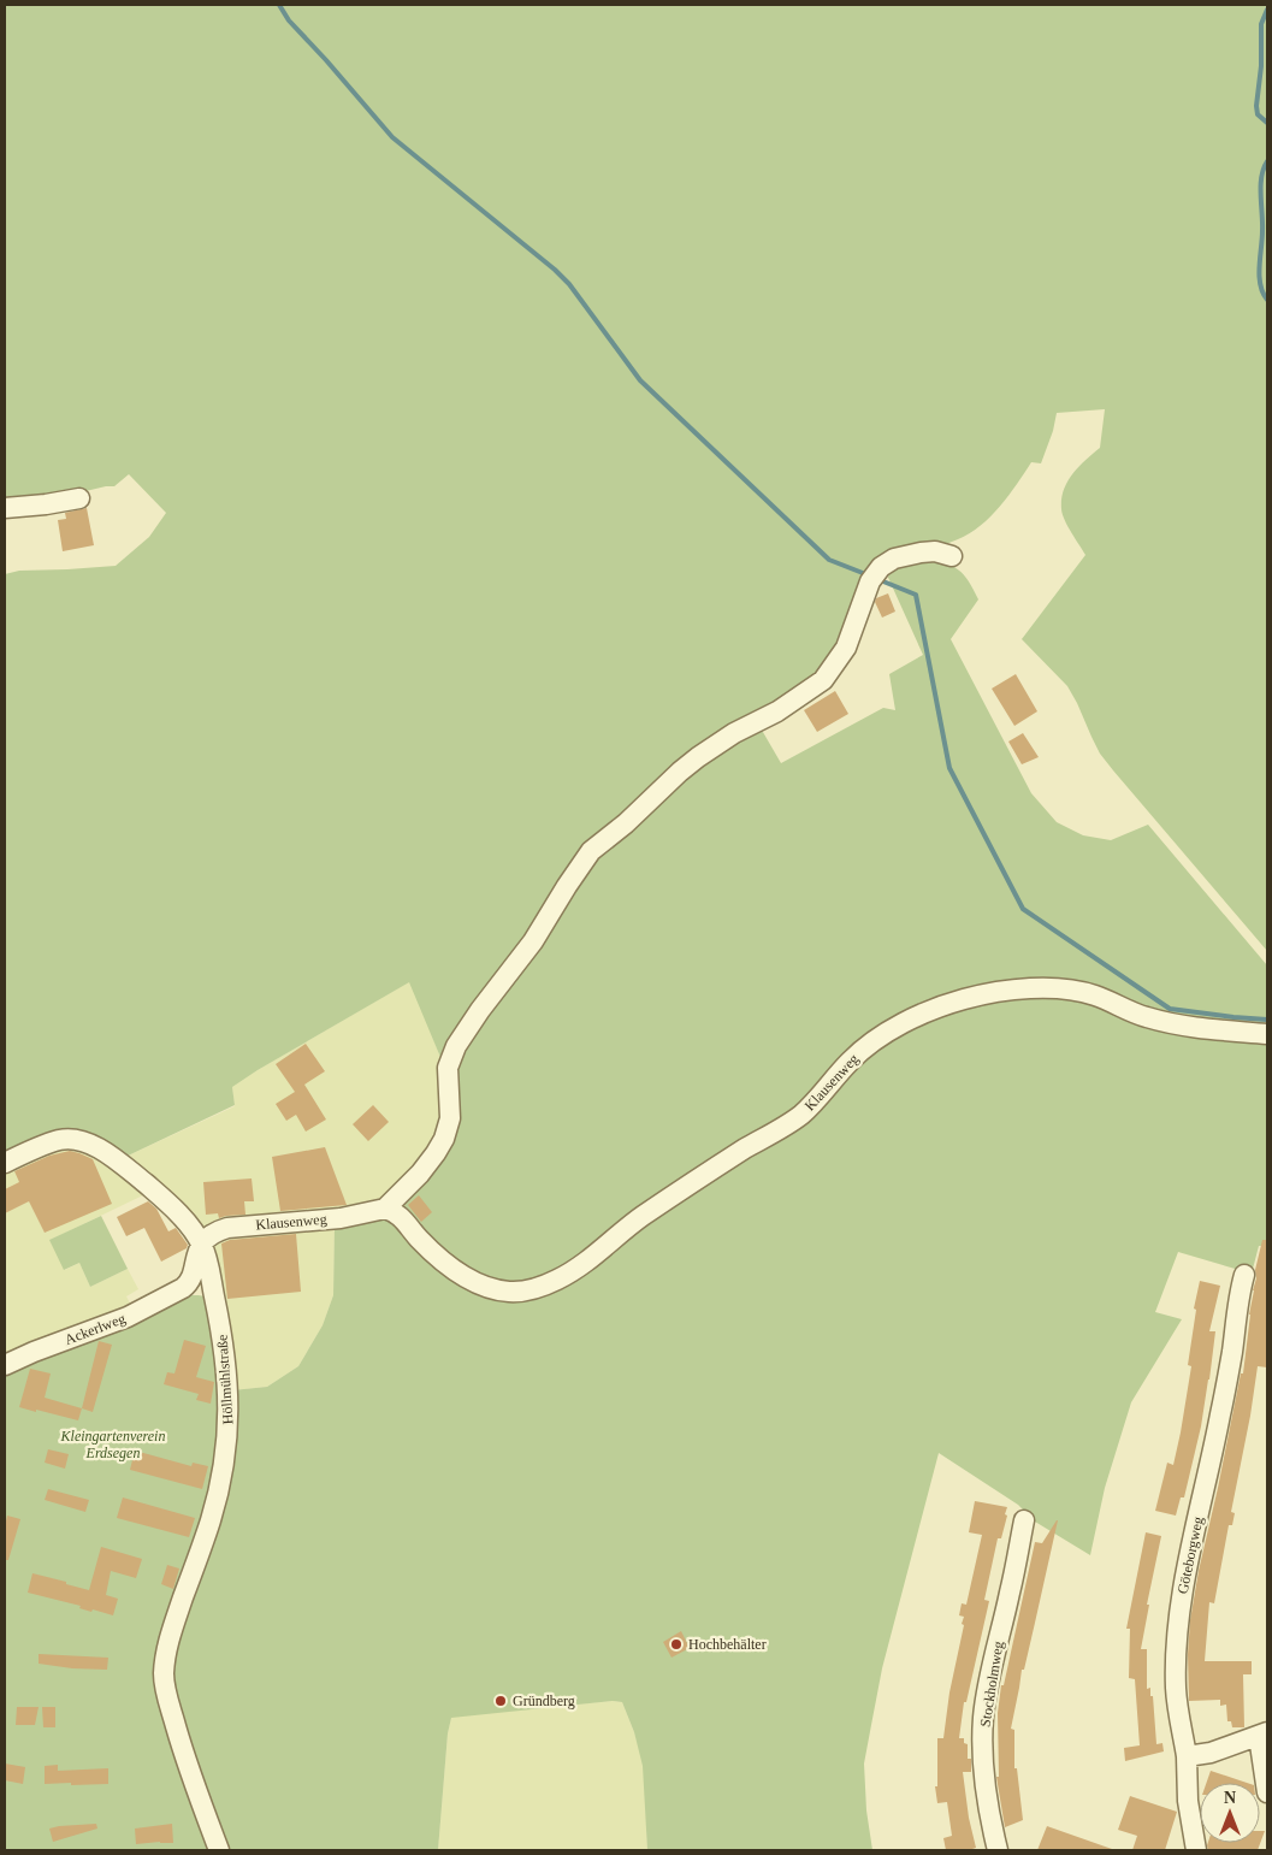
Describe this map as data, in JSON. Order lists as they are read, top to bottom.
{
  "streets": {
    "street": [
      "Klausenweg",
      "Ackerlweg",
      "Höllmühlstraße",
      "Göteborgweg",
      "Stockholmweg"
    ]
  },
  "crossings": [
    ["Klausenweg", "Höllmühlstraße"]
  ],
  "parks": ["Kleingartenverein Erdsegen"],
  "places": ["Hochbehälter", "Gründberg"],
  "north": "top"
}
